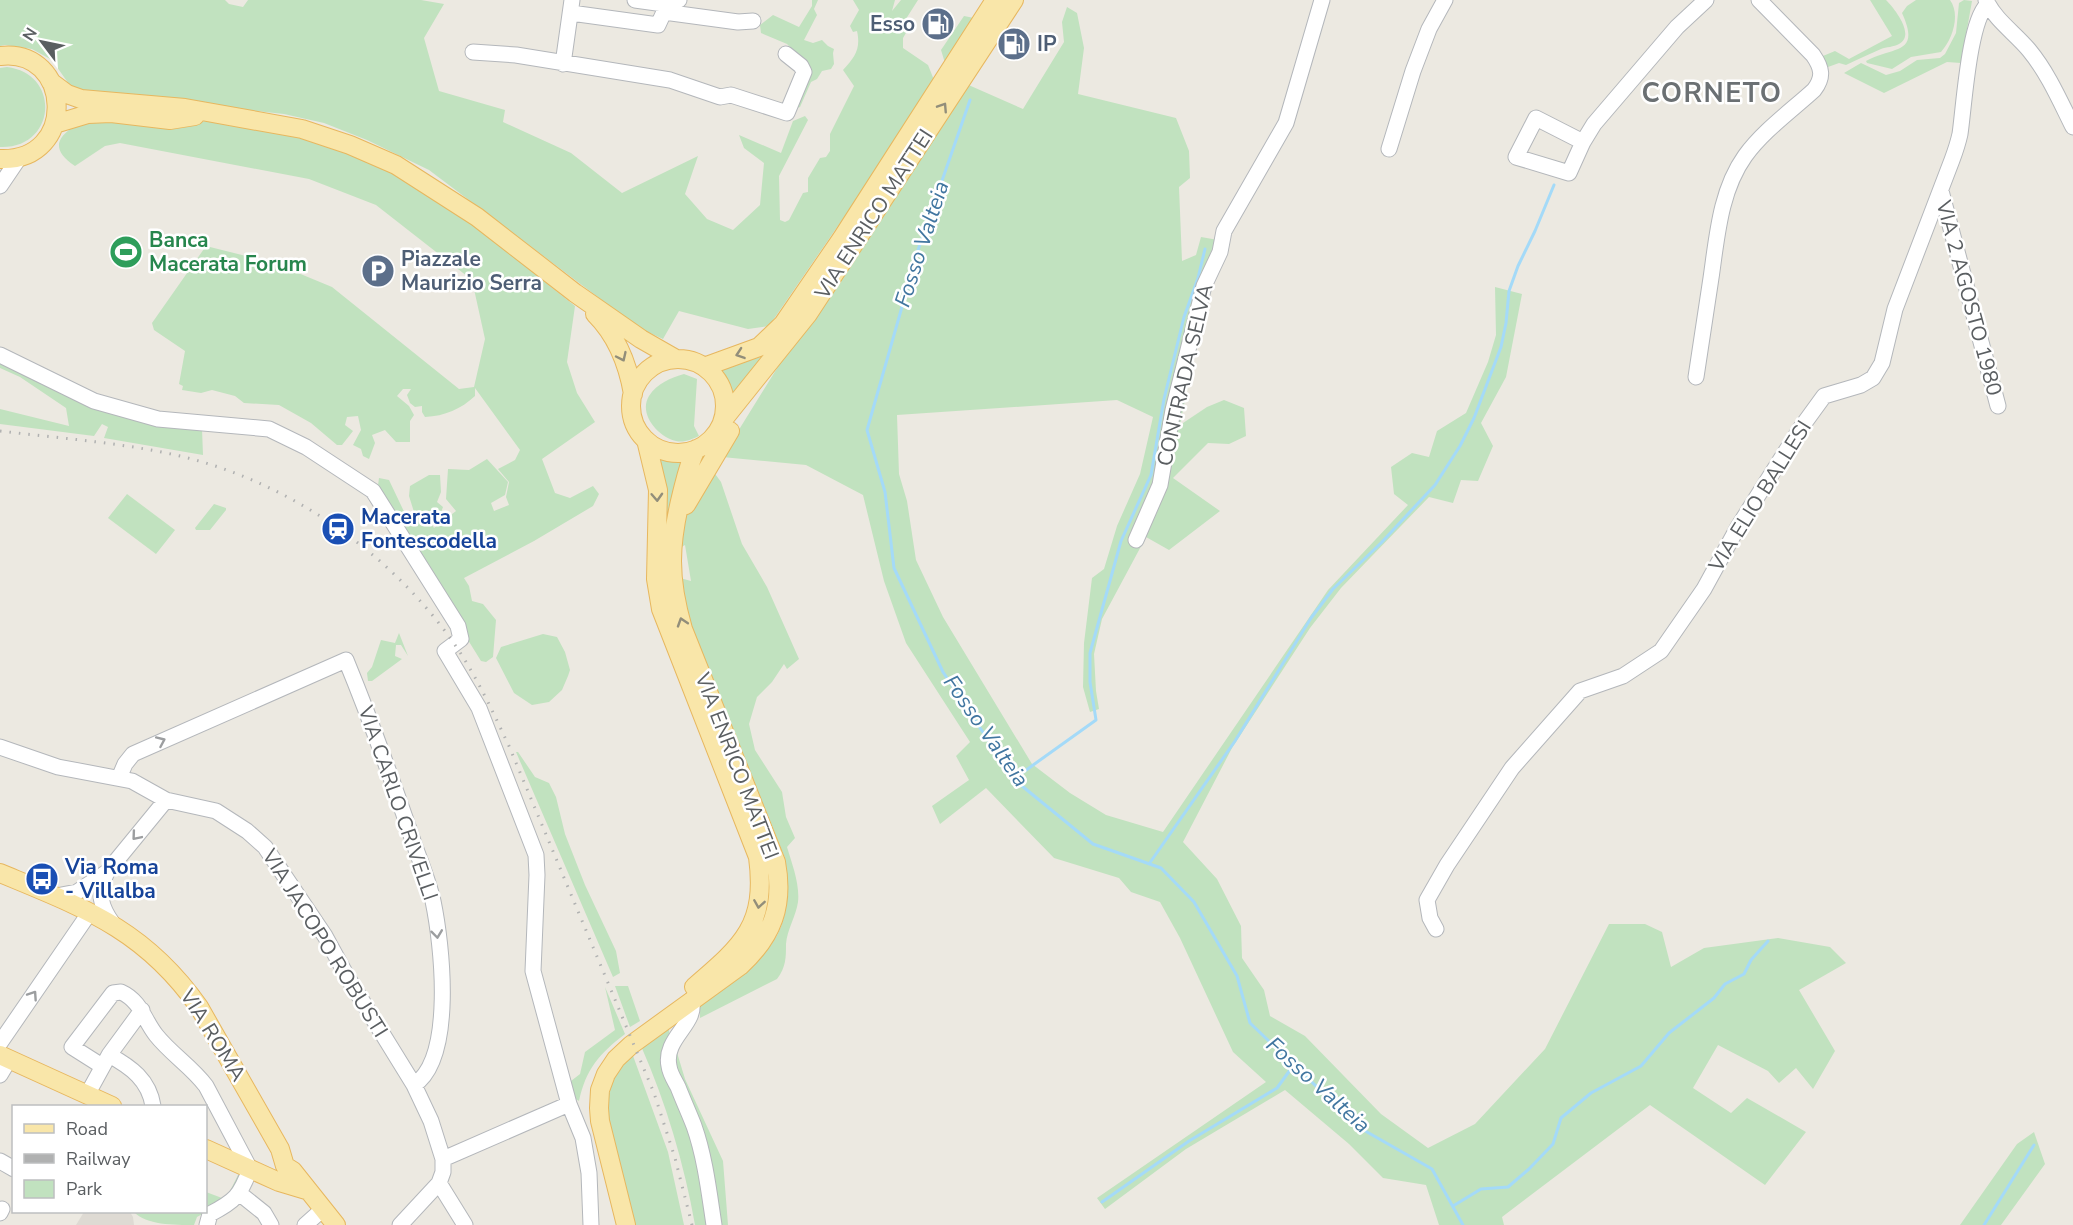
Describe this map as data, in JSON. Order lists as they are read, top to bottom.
{
  "streets": {
    "main road": ["VIA ENRICO MATTEI", "VIA ROMA"],
    "street": [
      "VIA 2 AGOSTO 1980",
      "CONTRADA SELVA",
      "VIA ELIO BALLESI",
      "VIA CARLO CRIVELLI",
      "VIA JACOPO ROBUSTI"
    ]
  },
  "crossings": [
    ["VIA 2 AGOSTO 1980", "VIA ELIO BALLESI"],
    ["VIA CARLO CRIVELLI", "VIA JACOPO ROBUSTI"]
  ],
  "districts": ["CORNETO"],
  "water": ["Fosso Valteia"],
  "places": {
    "fuel station": ["Esso", "IP"],
    "sports": ["Banca Macerata Forum"],
    "parking": ["Piazzale Maurizio Serra"],
    "station": ["Macerata Fontescodella"],
    "bus stop": ["Via Roma - Villalba"]
  },
  "legend": ["Road", "Railway", "Park"],
  "north": "top left"
}
